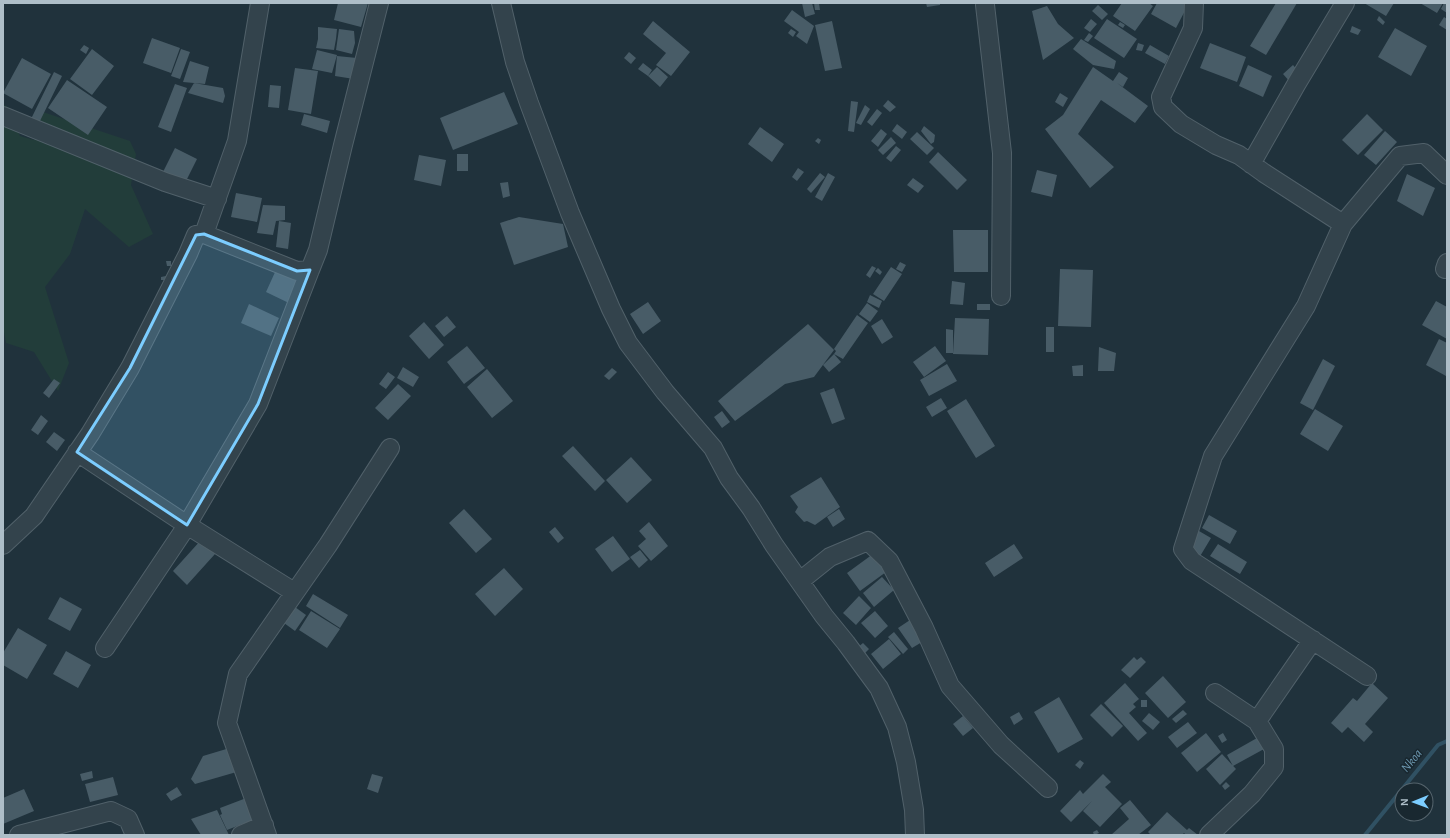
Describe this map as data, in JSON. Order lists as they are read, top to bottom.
{
  "water": ["Nkoa"],
  "north": "left"
}
